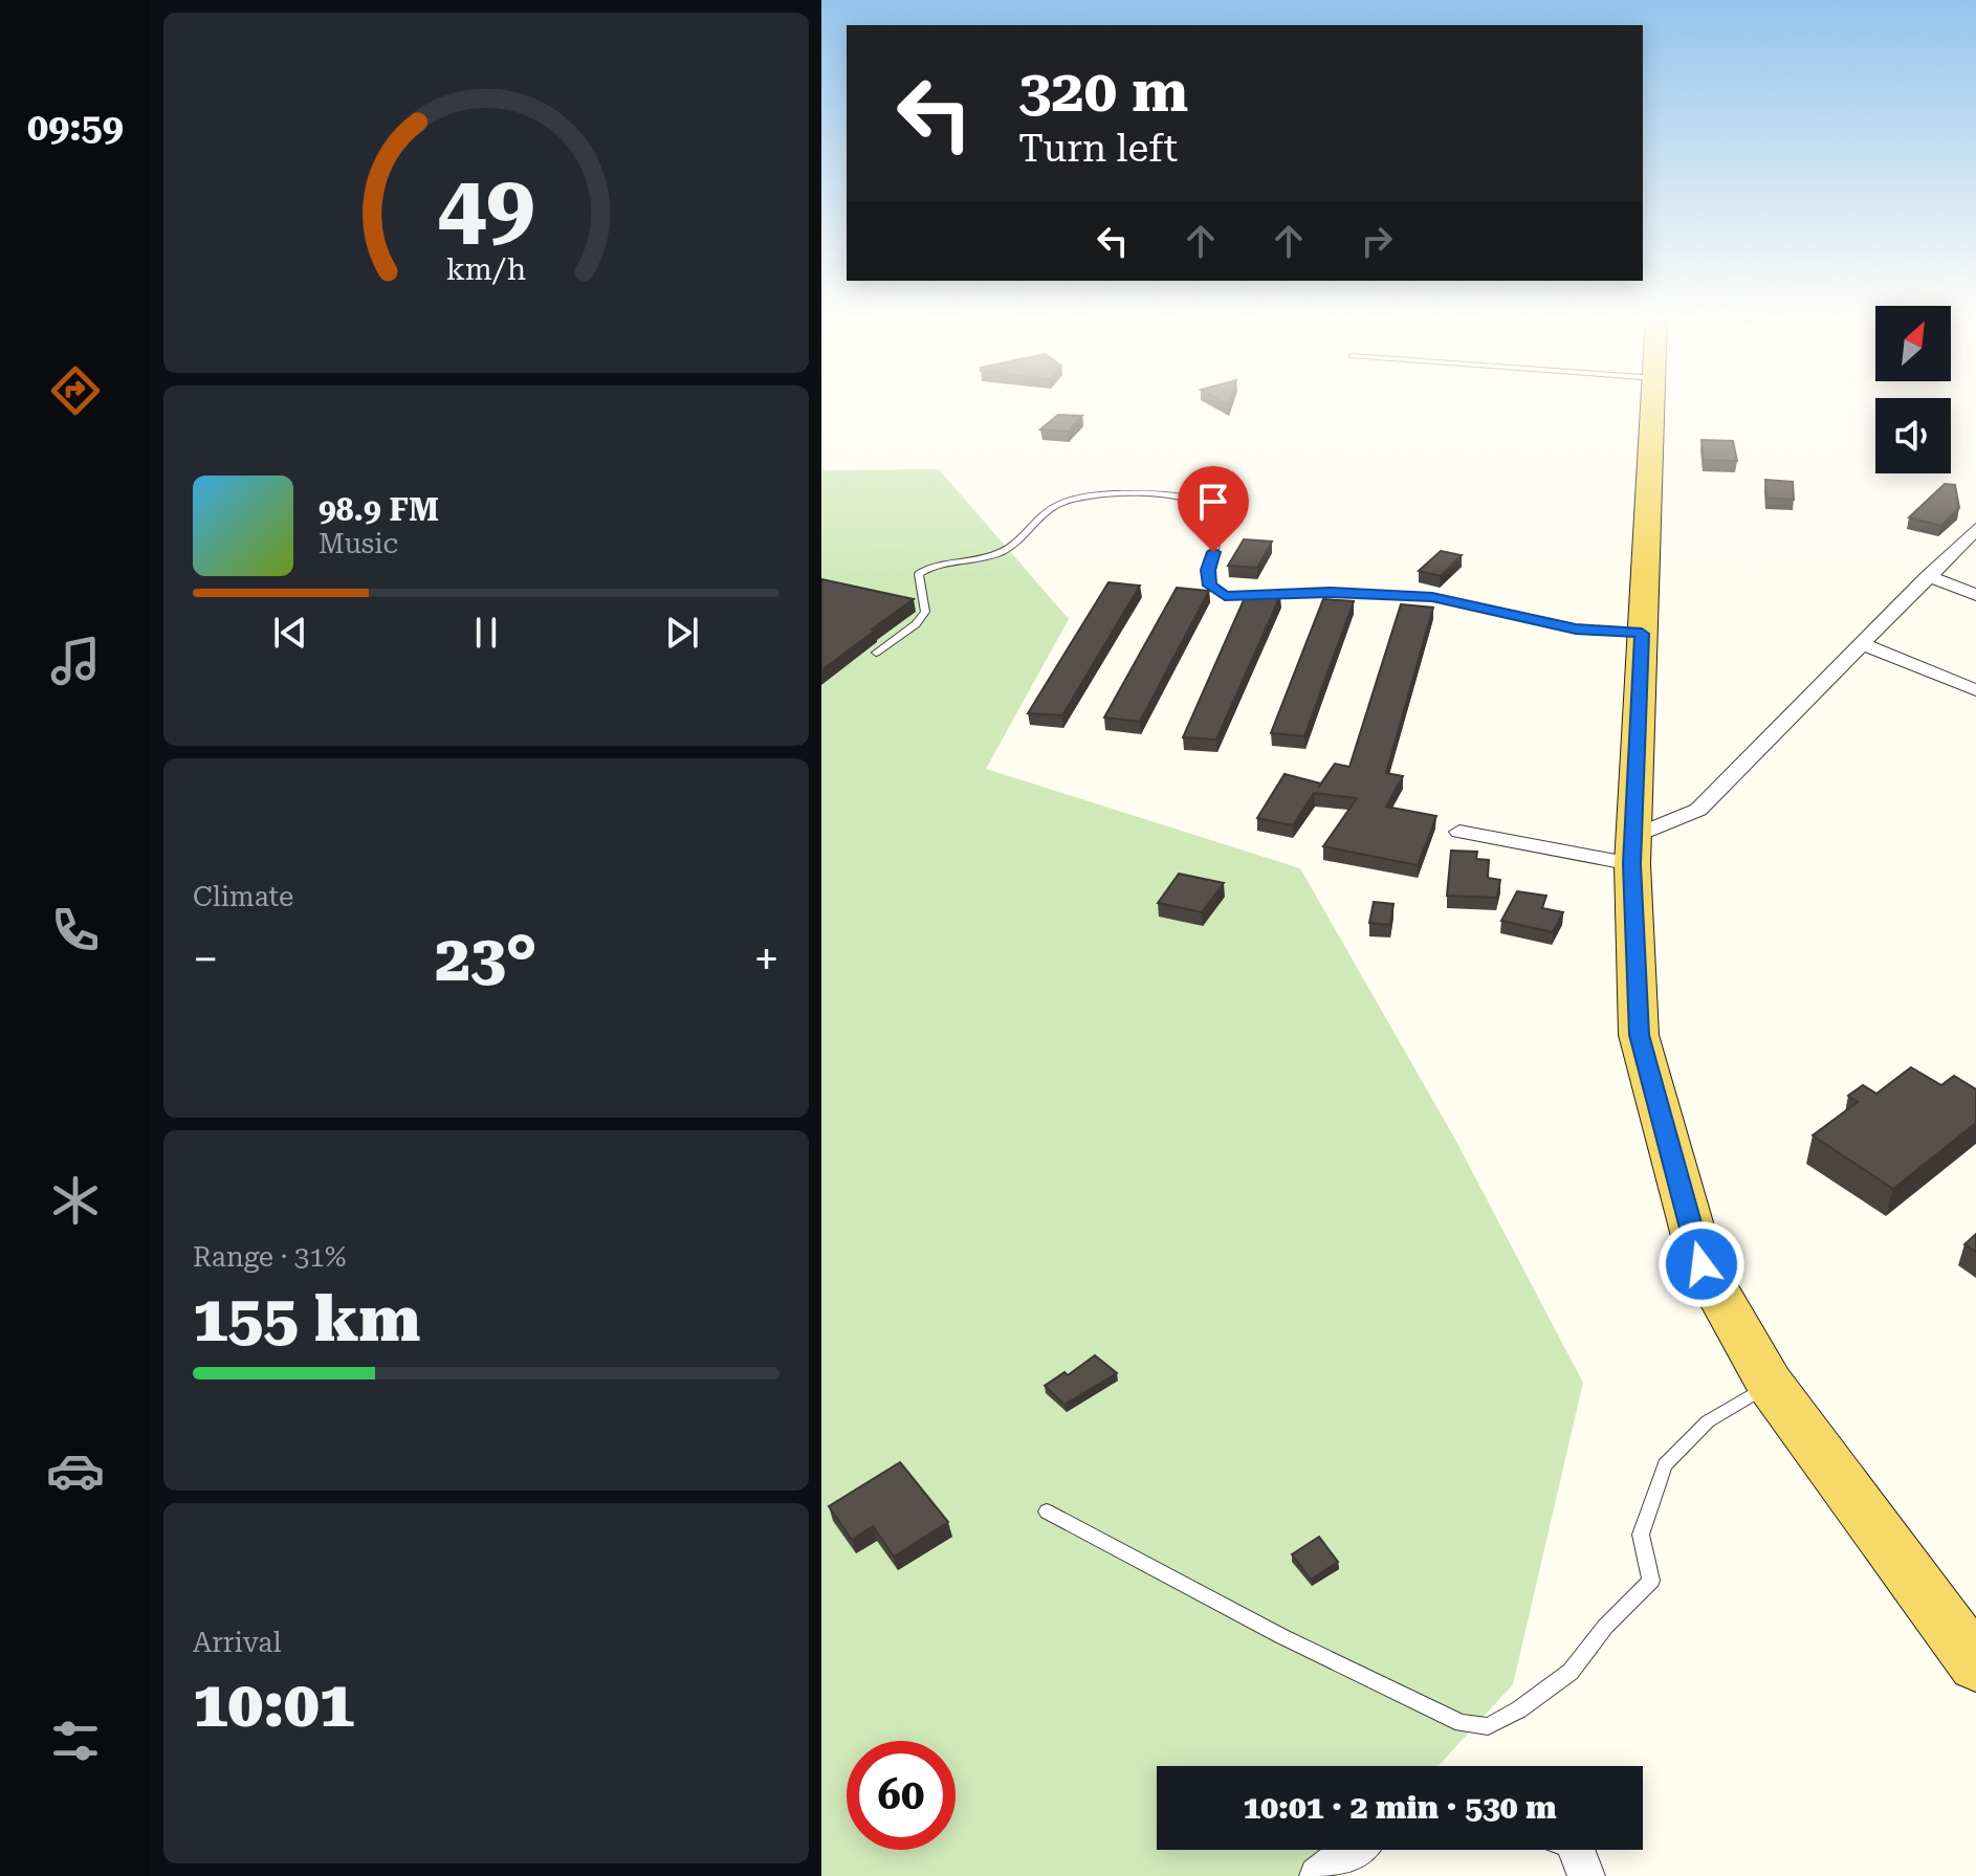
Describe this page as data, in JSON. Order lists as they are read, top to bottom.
{
  "north": "top right",
  "page": {
    "tabs": "09:59",
    "turn": ["320 m", "Turn left"],
    "song": ["98.9 FM", "Music"],
    "tile": [
      "Climate",
      ["Range · 31%", "155 km"],
      ["Arrival", "10:01"]
    ],
    "heat": ["−", "23°", "+"],
    "limit": "60",
    "trip": "10:01 · 2 min · 530 m",
    "gauge": ["49", "km/h"]
  }
}
